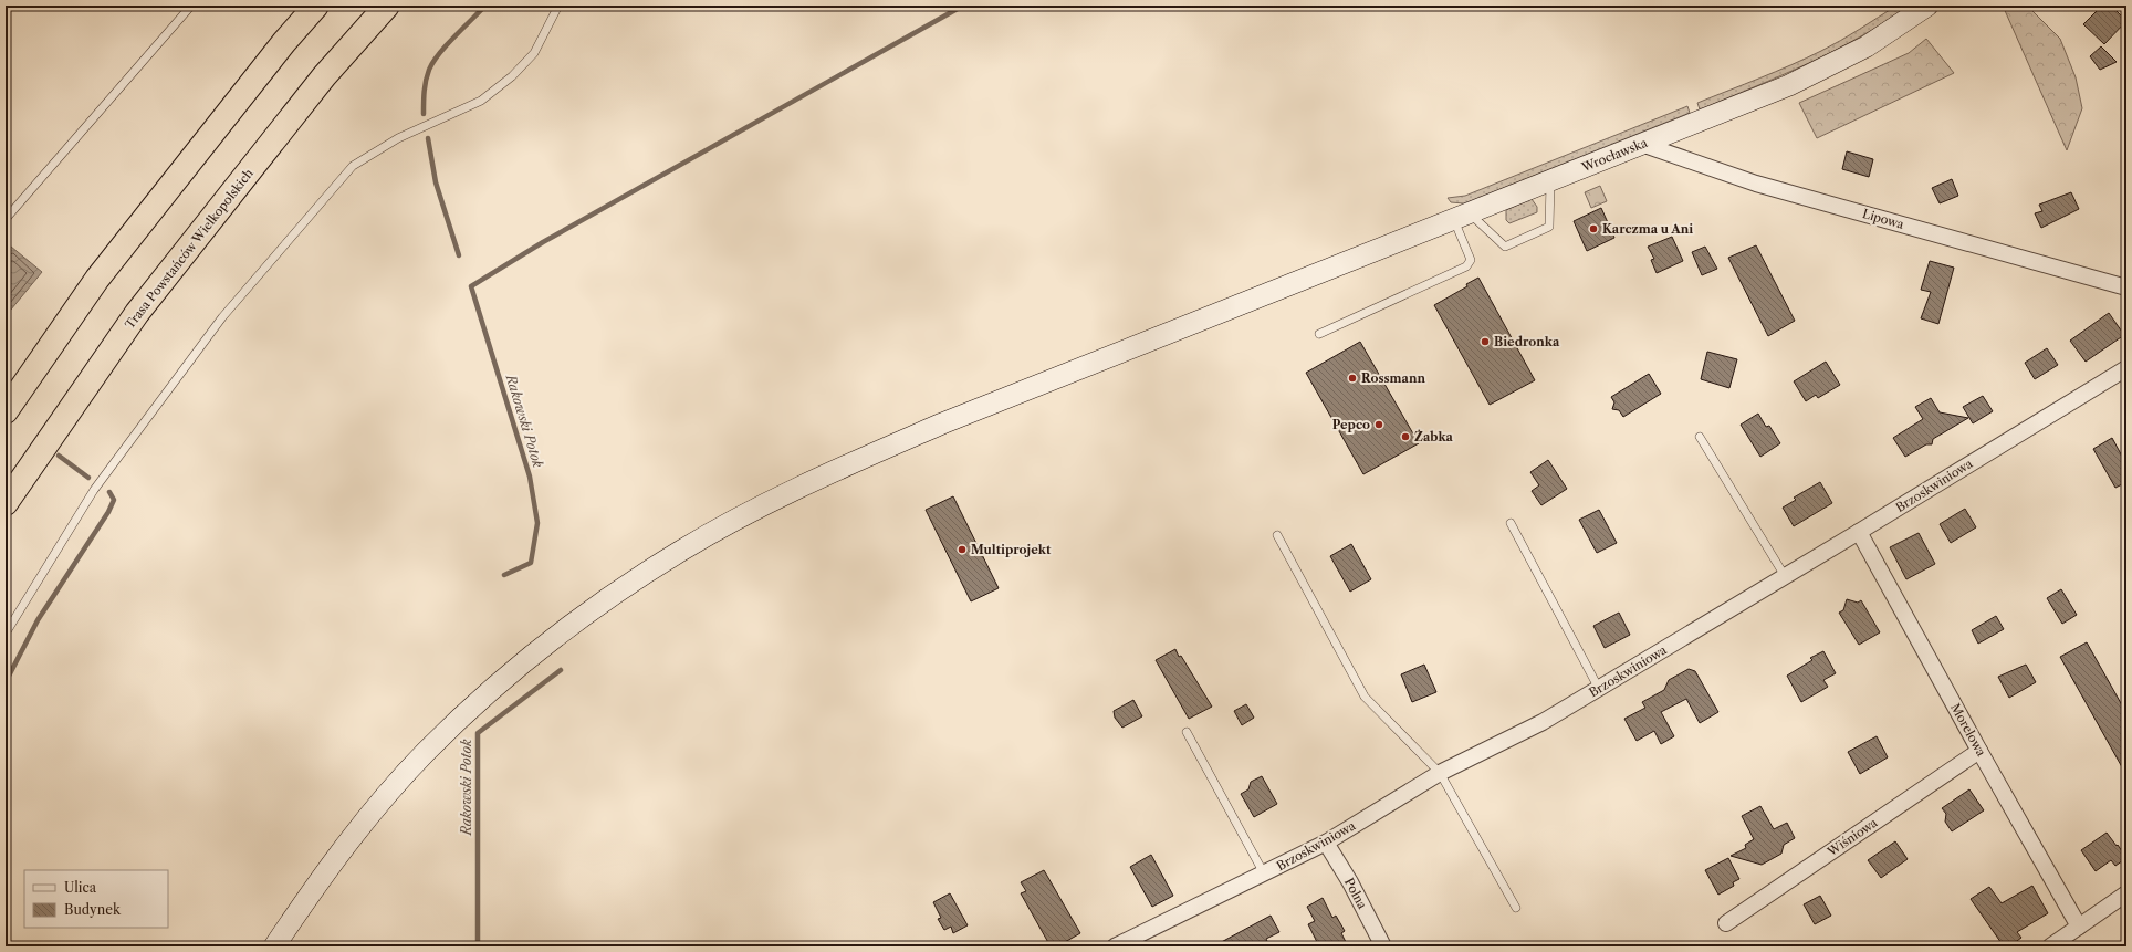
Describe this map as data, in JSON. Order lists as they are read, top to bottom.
{
  "streets": {
    "highway": ["Trasa Powstańców Wielkopolskich"],
    "main road": ["Wrocławska"],
    "street": [
      "Lipowa",
      "Brzoskwiniowa",
      "Morelowa",
      "Wiśniowa",
      "Polna"
    ]
  },
  "crossings": [
    ["Wrocławska", "Lipowa"],
    ["Brzoskwiniowa", "Morelowa"],
    ["Brzoskwiniowa", "Polna"],
    ["Morelowa", "Wiśniowa"]
  ],
  "water": ["Rakowski Potok"],
  "places": [
    "Karczma u Ani",
    "Biedronka",
    "Rossmann",
    "Pepco",
    "Żabka",
    "Multiprojekt"
  ],
  "legend": ["Ulica", "Budynek"]
}
